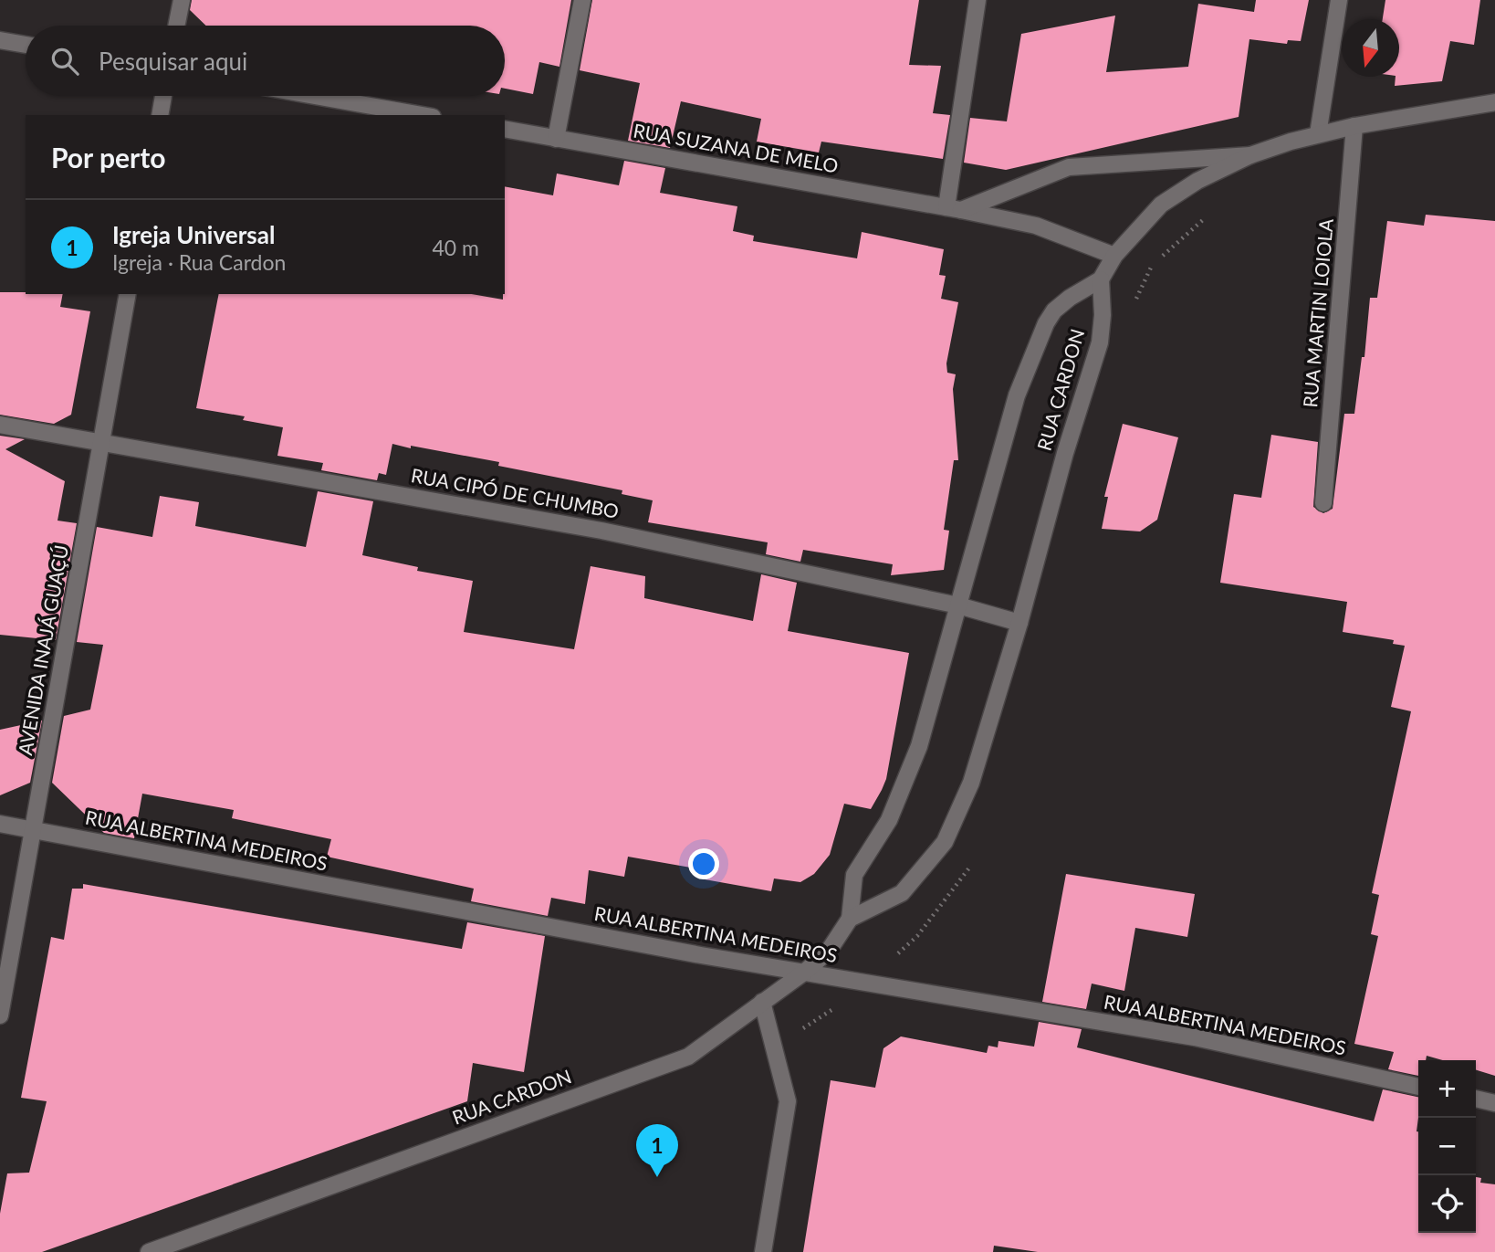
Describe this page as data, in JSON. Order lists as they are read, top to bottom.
{
  "streets": {
    "street": [
      "RUA SUZANA DE MELO",
      "RUA MARTIN LOIOLA",
      "RUA CARDON",
      "RUA CIPÓ DE CHUMBO",
      "AVENIDA INAJÁ GUAÇÚ",
      "RUA ALBERTINA MEDEIROS"
    ]
  },
  "crossings": [
    ["RUA CARDON", "RUA CIPÓ DE CHUMBO"],
    ["RUA CARDON", "RUA ALBERTINA MEDEIROS"],
    ["RUA CIPÓ DE CHUMBO", "AVENIDA INAJÁ GUAÇÚ"],
    ["AVENIDA INAJÁ GUAÇÚ", "RUA ALBERTINA MEDEIROS"]
  ],
  "north": "bottom",
  "page": {
    "search": "Pesquisar aqui",
    "heading": "Por perto",
    "list": [
      {
        "mark": "1",
        "name": "Igreja Universal",
        "note": "Igreja · Rua Cardon",
        "value": "40 m"
      }
    ],
    "map_buttons": ["+", "−"],
    "pins": "1"
  }
}
